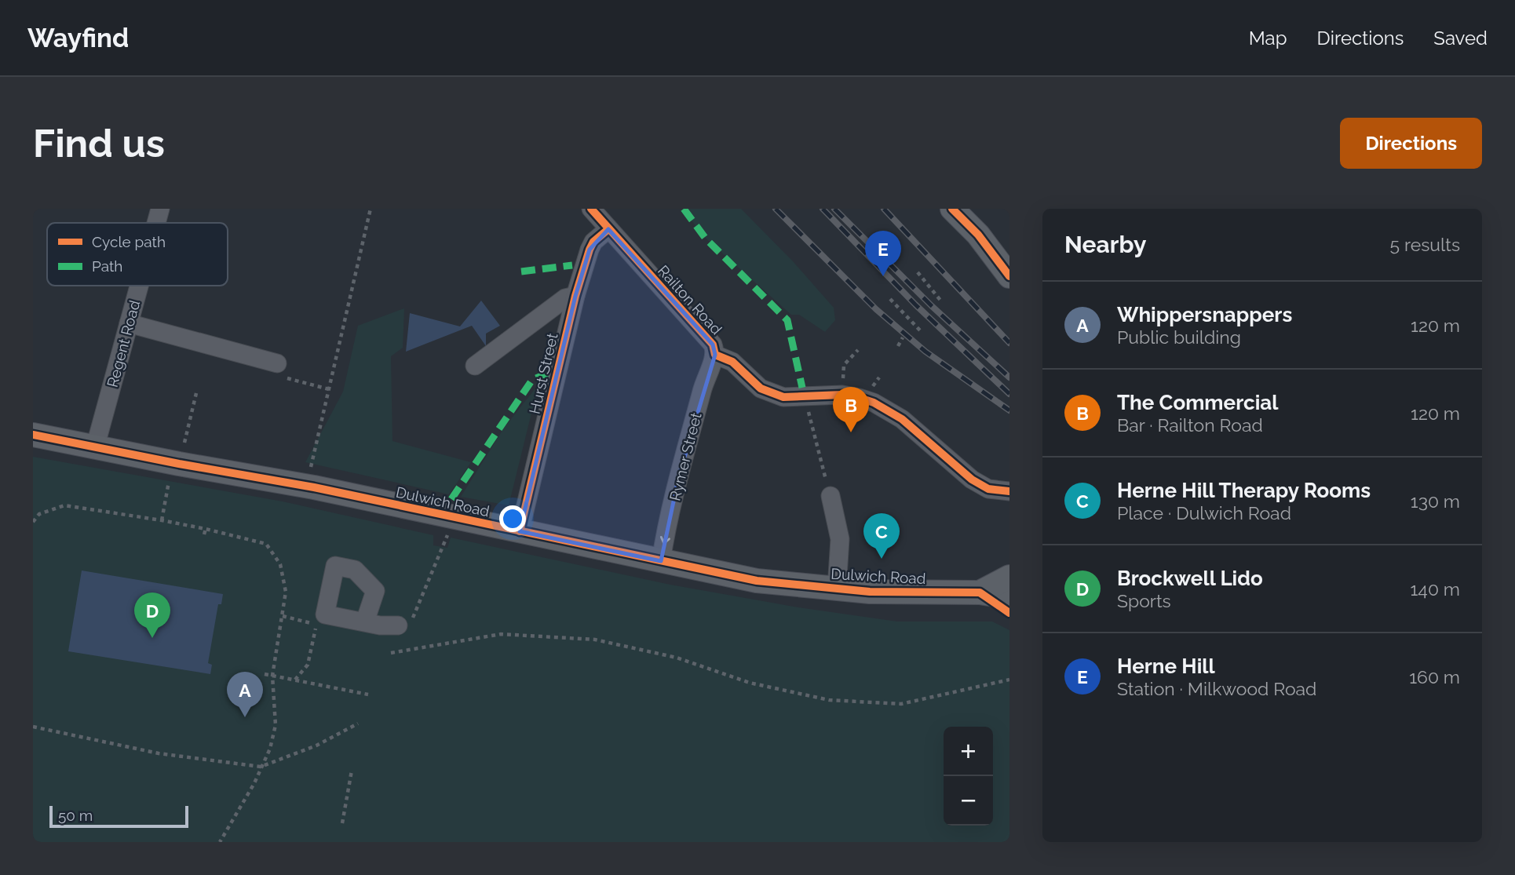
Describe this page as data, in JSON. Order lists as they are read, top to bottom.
{
  "streets": {
    "main road": ["Dulwich Road"],
    "street": [
      "Railton Road",
      "Regent Road",
      "Hurst Street",
      "Rymer Street"
    ]
  },
  "crossings": [
    ["Railton Road", "Hurst Street"],
    ["Railton Road", "Rymer Street"],
    ["Regent Road", "Dulwich Road"],
    ["Hurst Street", "Dulwich Road"],
    ["Rymer Street", "Dulwich Road"]
  ],
  "one_way": ["Rymer Street"],
  "legend": ["Cycle path", "Path"],
  "scale_bar": "50 m",
  "page": {
    "header": "Wayfind",
    "nav": ["Map", "Directions", "Saved"],
    "buttons": "Directions",
    "title": "Find us",
    "heading": ["Nearby", "5 results"],
    "pins": [
      "E",
      "B",
      "C",
      "D",
      "A"
    ],
    "list": [
      {
        "mark": "A",
        "name": "Whippersnappers",
        "note": "Public building",
        "value": "120 m"
      },
      {
        "mark": "B",
        "name": "The Commercial",
        "note": "Bar · Railton Road",
        "value": "120 m"
      },
      {
        "mark": "C",
        "name": "Herne Hill Therapy Rooms",
        "note": "Place · Dulwich Road",
        "value": "130 m"
      },
      {
        "mark": "D",
        "name": "Brockwell Lido",
        "note": "Sports",
        "value": "140 m"
      },
      {
        "mark": "E",
        "name": "Herne Hill",
        "note": "Station · Milkwood Road",
        "value": "160 m"
      }
    ],
    "map_buttons": ["+", "−"],
    "scale": "50 m"
  }
}
